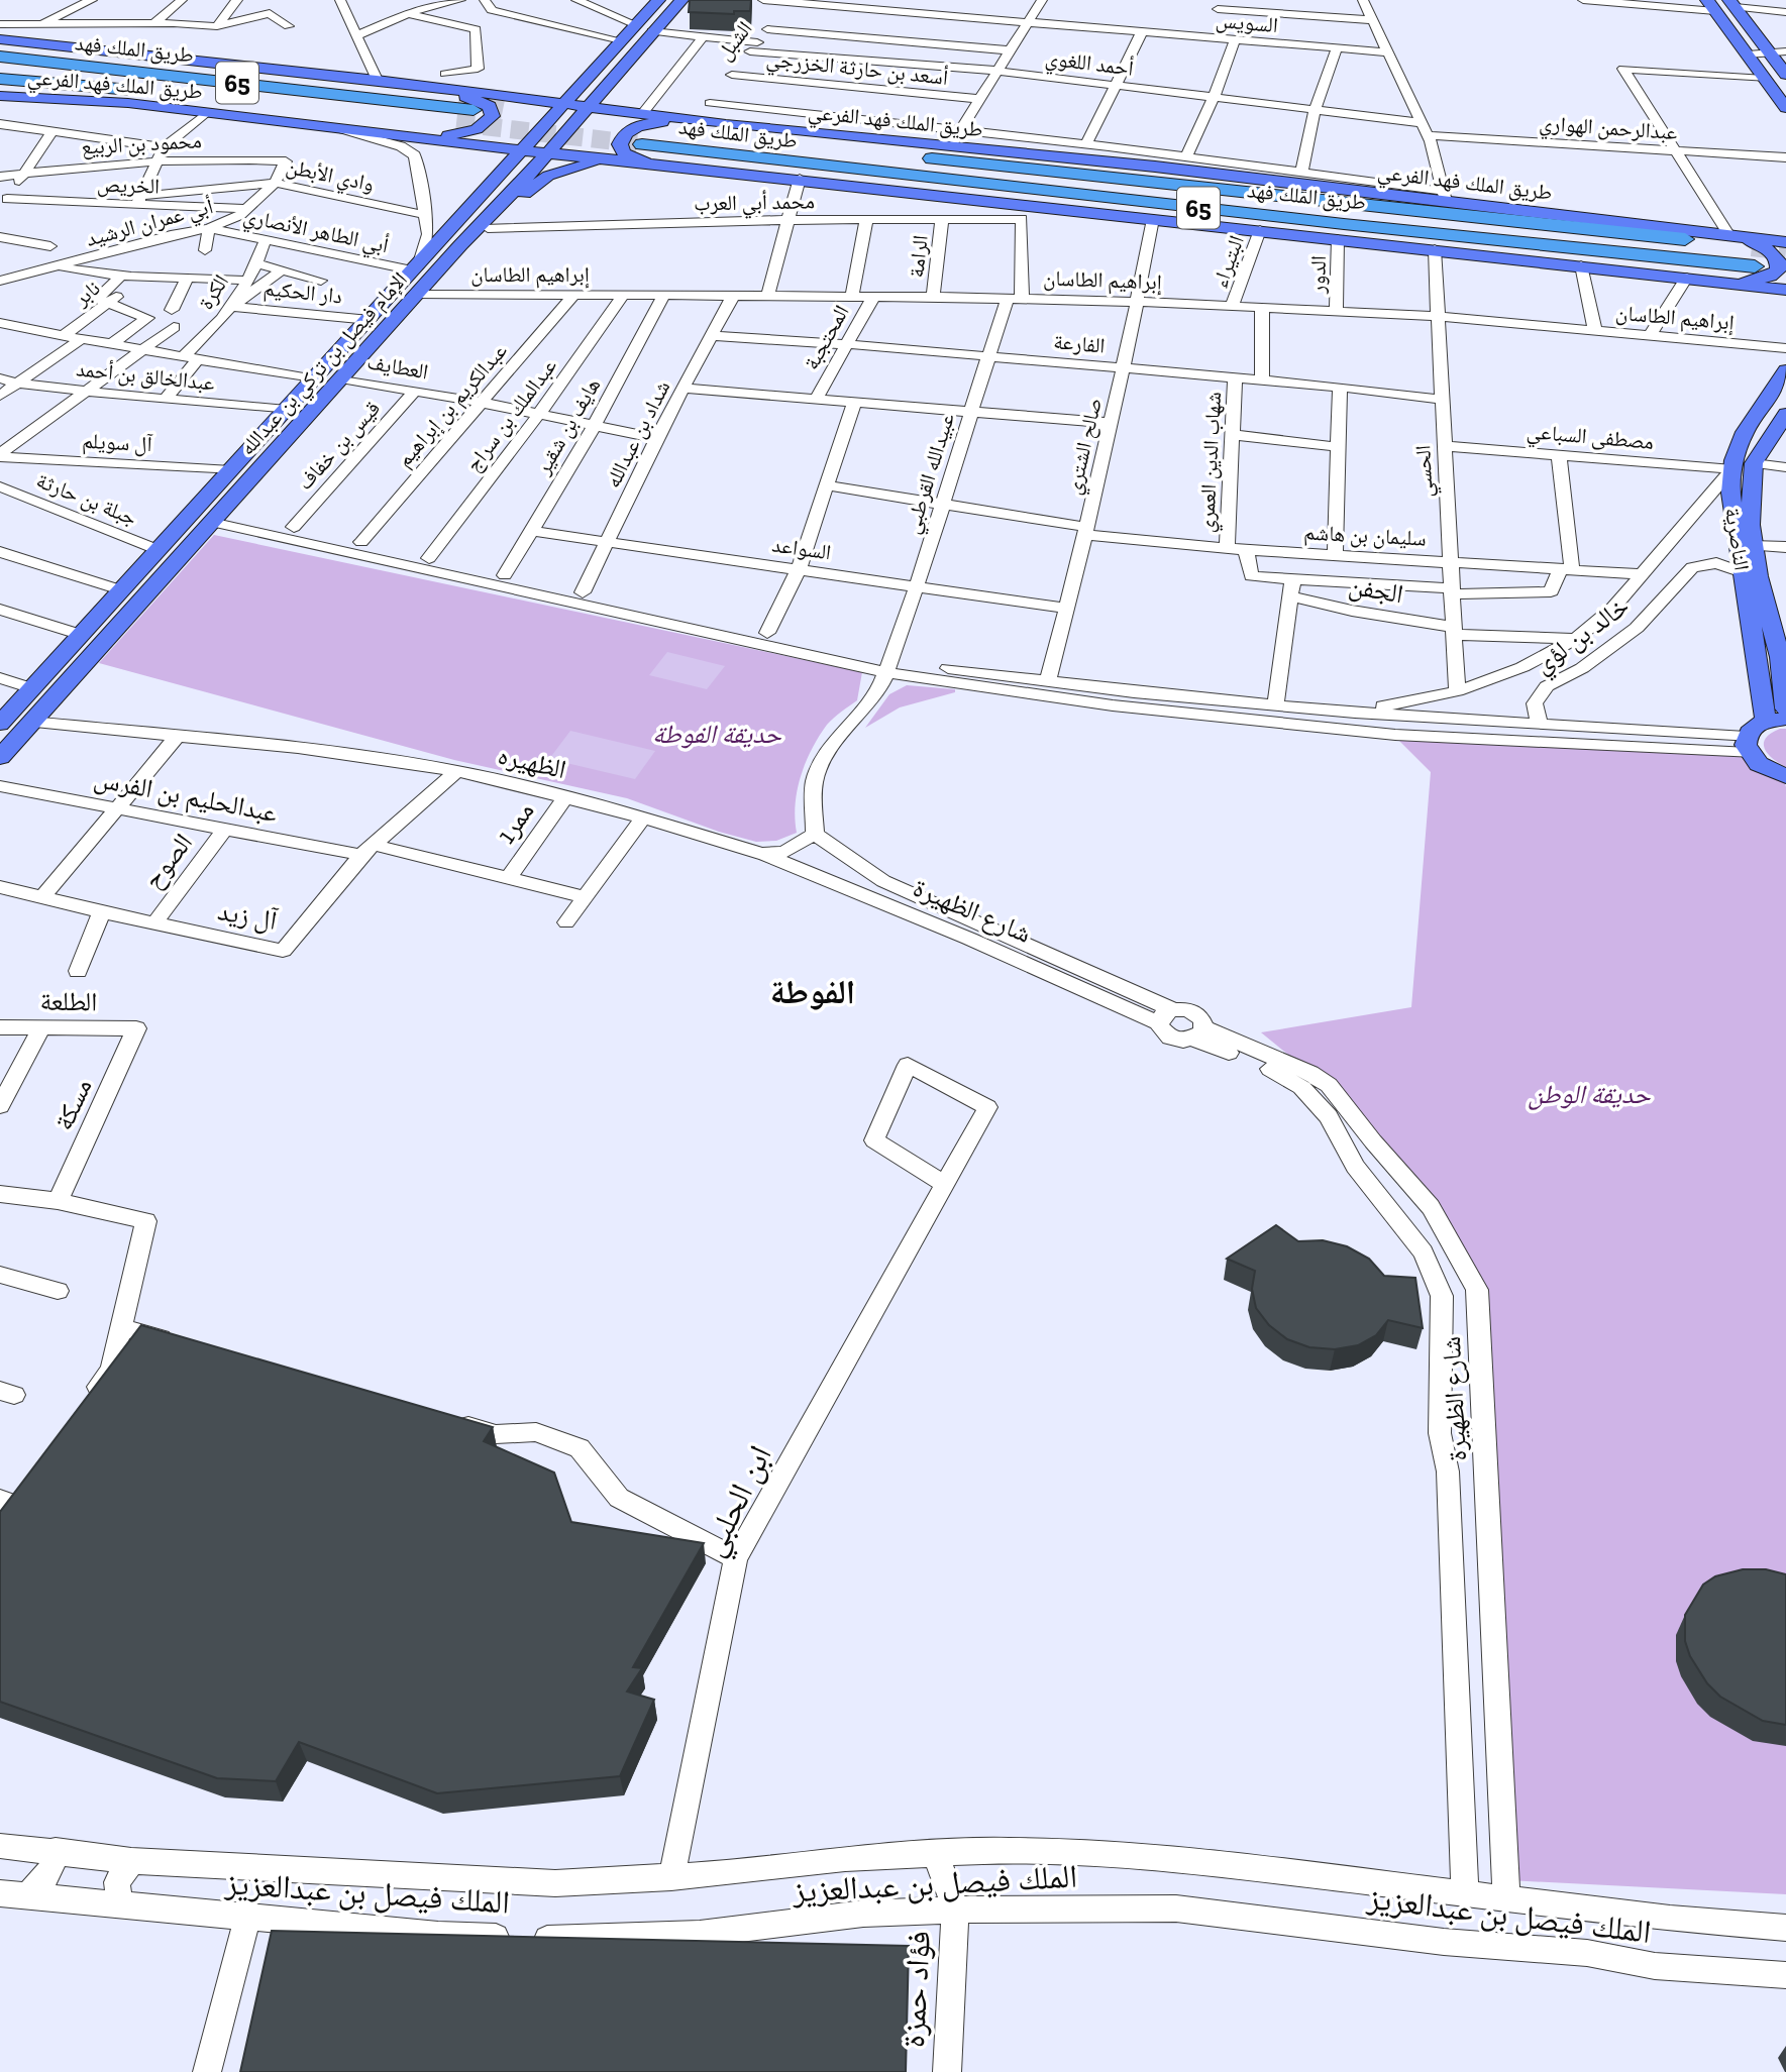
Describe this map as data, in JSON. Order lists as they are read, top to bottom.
{
  "streets": {
    "highway": ["طريق الملك فهد", "65"],
    "main road": ["طريق الملك فهد الفرعي", "الإمام فيصل بن تركي بن عبدالله", "الناصرية"],
    "street": [
      "السويس",
      "الشبل",
      "أحمد اللغوي",
      "أسعد بن حارثة الخزرجي",
      "عبدالرحمن الهواري",
      "محمود بن الربيع",
      "وادي الأبطن",
      "الخريص",
      "محمد أبي العرب",
      "أبي عمران الرشيد",
      "أبي الطاهر الأنصاري",
      "الرامة",
      "البتيراء",
      "إبراهيم الطاسان",
      "الدور",
      "الكرة",
      "دار الحكيم",
      "نابر",
      "المحتجبة",
      "الفارعة",
      "العطايف",
      "عبدالخالق بن أحمد",
      "عبدالكريم بن إبراهيم",
      "عبدالملك بن سراج",
      "هايف بن شقير",
      "شداد بن عبدالله",
      "مصطفى السباعي",
      "آل سويلم",
      "قيس بن خفاف",
      "صالح الشتري",
      "شهاب الدين العمري",
      "الحسي",
      "عبيدالله القرطبي",
      "جبلة بن حارثة",
      "سليمان بن هاشم",
      "السواعد",
      "الجفن",
      "خالد بن لؤي",
      "الظهيره",
      "عبدالحليم بن الفرس",
      "ممر1",
      "الصوح",
      "شارع الظهيرة",
      "آل زيد",
      "الطلعة",
      "مسكة",
      "ابن الحلبي",
      "الملك فيصل بن عبدالعزيز",
      "فؤاد حمزة"
    ]
  },
  "crossings": [
    ["السويس", "الشبل"],
    ["الشبل", "أحمد اللغوي"],
    ["الشبل", "أسعد بن حارثة الخزرجي"],
    ["طريق الملك فهد", "طريق الملك فهد الفرعي"],
    ["طريق الملك فهد", "الدور"],
    ["أحمد اللغوي", "عبدالرحمن الهواري"],
    ["أحمد اللغوي", "الإمام فيصل بن تركي بن عبدالله"],
    ["طريق الملك فهد الفرعي", "البتيراء"],
    ["طريق الملك فهد الفرعي", "الدور"],
    ["طريق الملك فهد الفرعي", "الإمام فيصل بن تركي بن عبدالله"],
    ["طريق الملك فهد الفرعي", "صالح الشتري"],
    ["طريق الملك فهد الفرعي", "الحسي"],
    ["محمود بن الربيع", "أبي عمران الرشيد"],
    ["وادي الأبطن", "الخريص"],
    ["وادي الأبطن", "أبي عمران الرشيد"],
    ["الخريص", "أبي عمران الرشيد"],
    ["محمد أبي العرب", "الرامة"],
    ["محمد أبي العرب", "المحتجبة"],
    ["محمد أبي العرب", "عبيدالله القرطبي"],
    ["أبي عمران الرشيد", "أبي الطاهر الأنصاري"],
    ["أبي الطاهر الأنصاري", "الكرة"],
    ["أبي الطاهر الأنصاري", "الإمام فيصل بن تركي بن عبدالله"],
    ["الرامة", "إبراهيم الطاسان"],
    ["البتيراء", "إبراهيم الطاسان"],
    ["إبراهيم الطاسان", "الدور"],
    ["إبراهيم الطاسان", "المحتجبة"],
    ["إبراهيم الطاسان", "الإمام فيصل بن تركي بن عبدالله"],
    ["إبراهيم الطاسان", "عبدالكريم بن إبراهيم"],
    ["إبراهيم الطاسان", "عبدالملك بن سراج"],
    ["إبراهيم الطاسان", "هايف بن شقير"],
    ["إبراهيم الطاسان", "شداد بن عبدالله"],
    ["إبراهيم الطاسان", "صالح الشتري"],
    ["إبراهيم الطاسان", "الحسي"],
    ["إبراهيم الطاسان", "عبيدالله القرطبي"],
    ["الكرة", "دار الحكيم"],
    ["دار الحكيم", "الإمام فيصل بن تركي بن عبدالله"],
    ["المحتجبة", "الفارعة"],
    ["الفارعة", "شداد بن عبدالله"],
    ["الفارعة", "صالح الشتري"],
    ["الفارعة", "شهاب الدين العمري"],
    ["الفارعة", "الحسي"],
    ["الفارعة", "عبيدالله القرطبي"],
    ["الإمام فيصل بن تركي بن عبدالله", "العطايف"],
    ["الإمام فيصل بن تركي بن عبدالله", "عبدالخالق بن أحمد"],
    ["الإمام فيصل بن تركي بن عبدالله", "آل سويلم"],
    ["الإمام فيصل بن تركي بن عبدالله", "جبلة بن حارثة"],
    ["الإمام فيصل بن تركي بن عبدالله", "الظهيره"],
    ["العطايف", "عبدالكريم بن إبراهيم"],
    ["العطايف", "عبدالملك بن سراج"],
    ["العطايف", "هايف بن شقير"],
    ["العطايف", "شداد بن عبدالله"],
    ["العطايف", "قيس بن خفاف"],
    ["هايف بن شقير", "السواعد"],
    ["شداد بن عبدالله", "السواعد"],
    ["مصطفى السباعي", "الحسي"],
    ["مصطفى السباعي", "الناصرية"],
    ["صالح الشتري", "سليمان بن هاشم"],
    ["صالح الشتري", "السواعد"],
    ["شهاب الدين العمري", "سليمان بن هاشم"],
    ["الحسي", "سليمان بن هاشم"],
    ["الحسي", "الجفن"],
    ["الحسي", "خالد بن لؤي"],
    ["عبيدالله القرطبي", "سليمان بن هاشم"],
    ["عبيدالله القرطبي", "السواعد"],
    ["الناصرية", "خالد بن لؤي"],
    ["الجفن", "خالد بن لؤي"],
    ["الظهيره", "ممر1"],
    ["الظهيره", "شارع الظهيرة"],
    ["الظهيره", "آل زيد"],
    ["عبدالحليم بن الفرس", "ممر1"],
    ["عبدالحليم بن الفرس", "الصوح"],
    ["عبدالحليم بن الفرس", "آل زيد"],
    ["الصوح", "آل زيد"],
    ["شارع الظهيرة", "الملك فيصل بن عبدالعزيز"],
    ["الطلعة", "مسكة"],
    ["ابن الحلبي", "الملك فيصل بن عبدالعزيز"],
    ["الملك فيصل بن عبدالعزيز", "فؤاد حمزة"]
  ],
  "districts": ["الفوطة"],
  "parks": ["حديقة الفوطة", "حديقة الوطن"]
}
